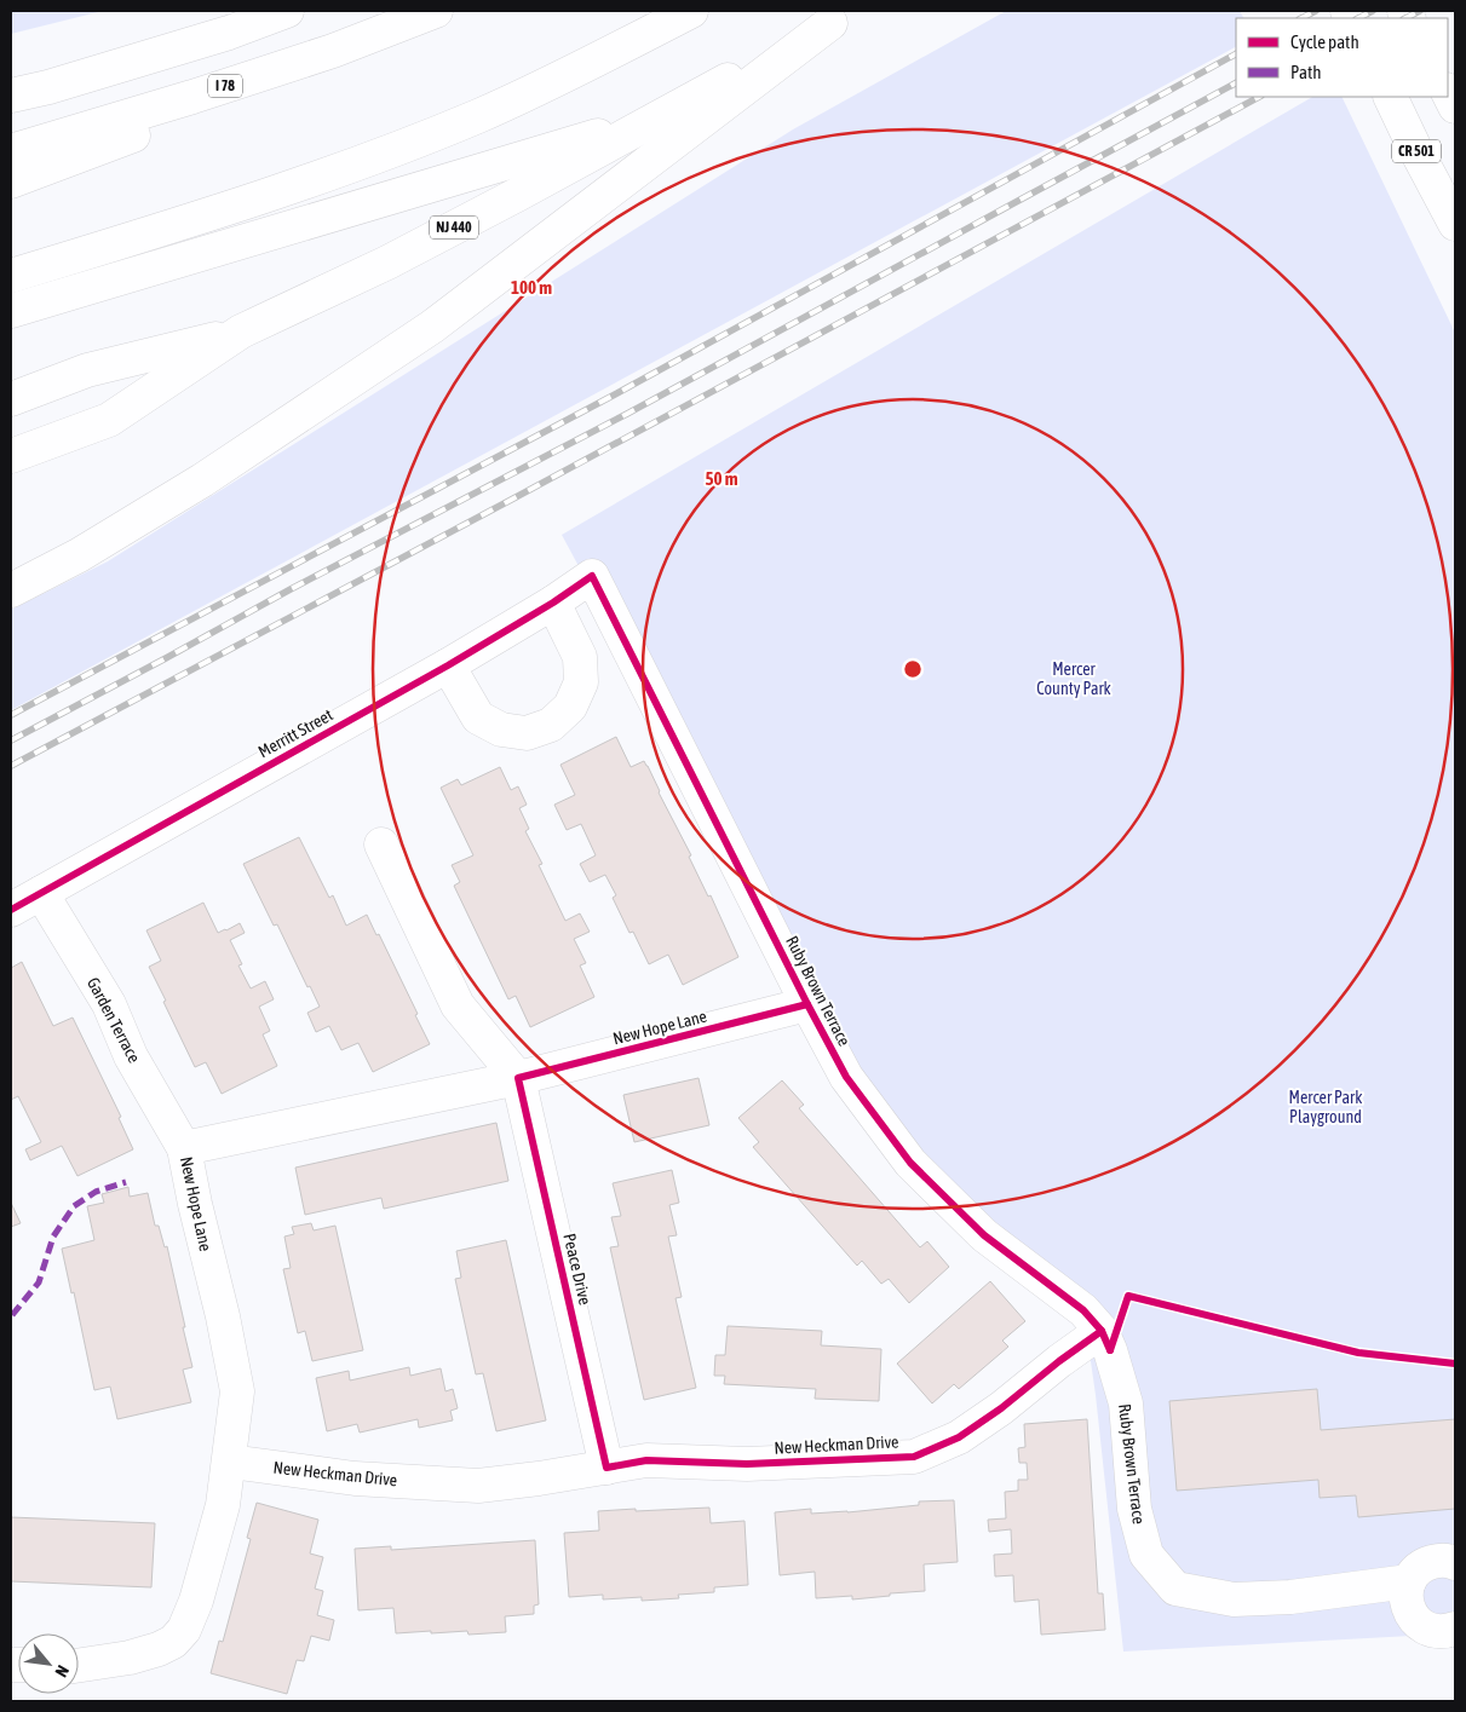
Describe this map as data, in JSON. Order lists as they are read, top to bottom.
{
  "streets": {
    "main road": [
      "I 78",
      "CR 501",
      "NJ 440",
      "Merritt Street",
      "Ruby Brown Terrace",
      "Garden Terrace",
      "New Hope Lane",
      "Peace Drive",
      "New Heckman Drive"
    ]
  },
  "crossings": [
    ["Merritt Street", "Ruby Brown Terrace"],
    ["Merritt Street", "Garden Terrace"],
    ["Ruby Brown Terrace", "New Hope Lane"],
    ["Ruby Brown Terrace", "New Heckman Drive"],
    ["Garden Terrace", "New Hope Lane"],
    ["New Hope Lane", "Peace Drive"],
    ["New Hope Lane", "New Heckman Drive"],
    ["Peace Drive", "New Heckman Drive"]
  ],
  "parks": ["Mercer County Park", "Mercer Park Playground"],
  "legend": ["Cycle path", "Path"],
  "north": "bottom right",
  "rings": ["100 m", "50 m"]
}
